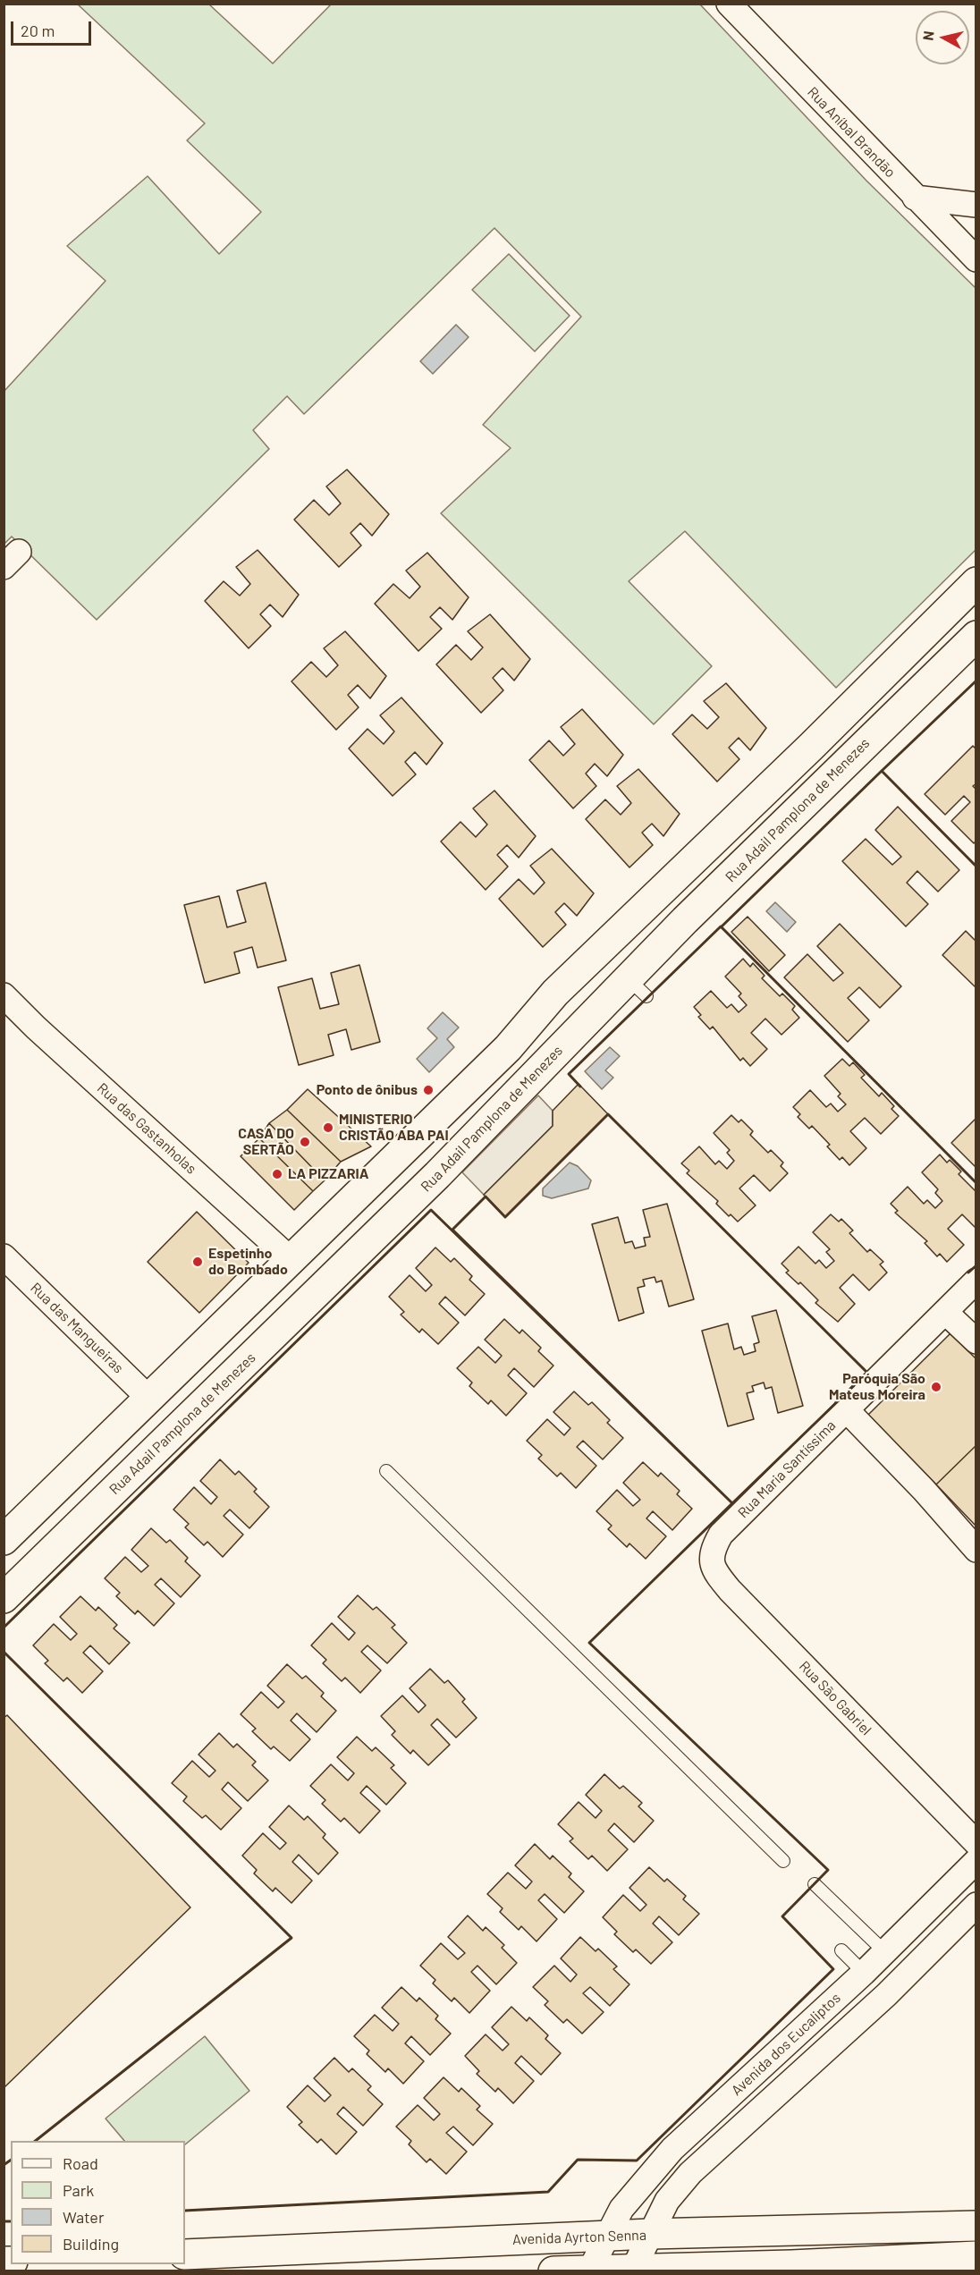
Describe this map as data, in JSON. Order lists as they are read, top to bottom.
{
  "streets": {
    "main road": ["Rua Adail Pamplona de Menezes", "Avenida Ayrton Senna"],
    "street": [
      "Rua Aníbal Brandão",
      "Rua das Gastanholas",
      "Rua das Mangueiras",
      "Rua Maria Santíssima",
      "Rua São Gabriel",
      "Avenida dos Eucaliptos"
    ]
  },
  "crossings": [
    ["Rua Maria Santíssima", "Rua São Gabriel"],
    ["Avenida dos Eucaliptos", "Avenida Ayrton Senna"]
  ],
  "places": [
    "Ponto de ônibus",
    "MINISTERIO CRISTÃO ABA PAI",
    "CASA DO SERTÃO",
    "LA PIZZARIA",
    "Espetinho do Bombado",
    "Paróquia São Mateus Moreira"
  ],
  "legend": [
    "Road",
    "Park",
    "Water",
    "Building"
  ],
  "scale_bar": "20 m",
  "north": "left"
}
